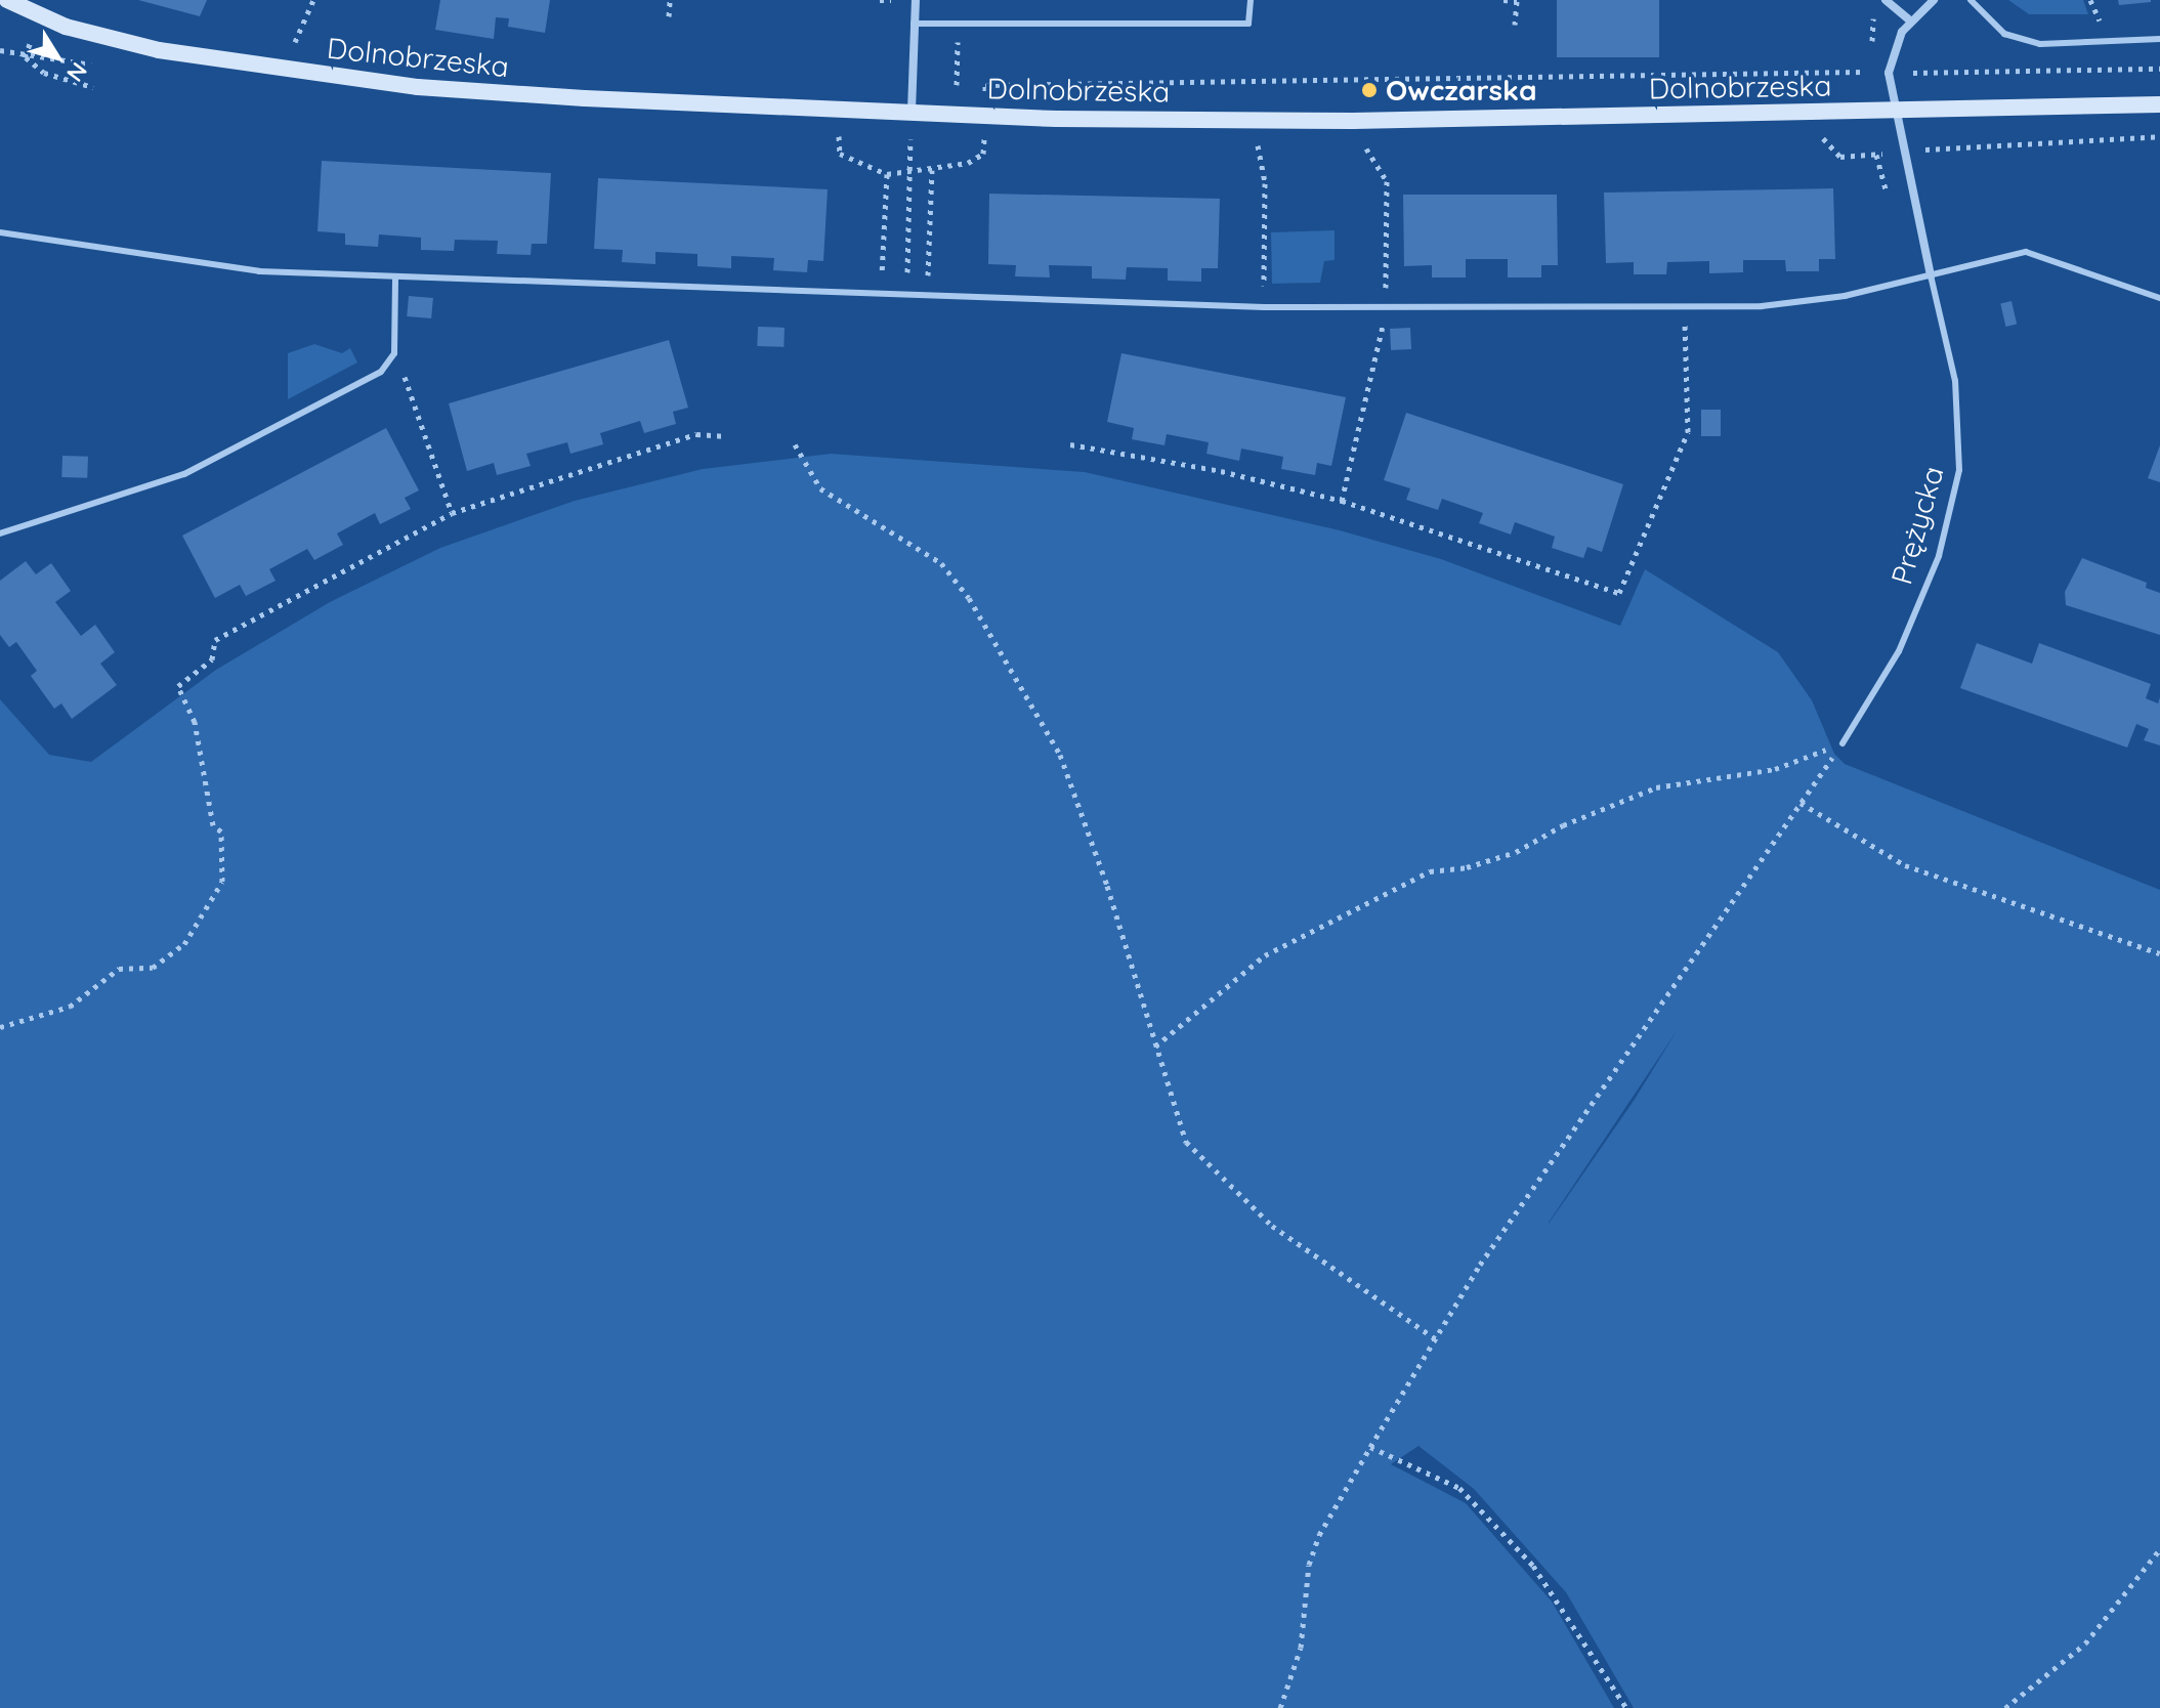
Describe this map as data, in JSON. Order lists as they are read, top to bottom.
{
  "streets": {
    "street": ["Dolnobrzeska", "Prężycka"]
  },
  "crossings": [
    ["Dolnobrzeska", "Prężycka"]
  ],
  "places": ["Owczarska"],
  "north": "bottom right"
}
